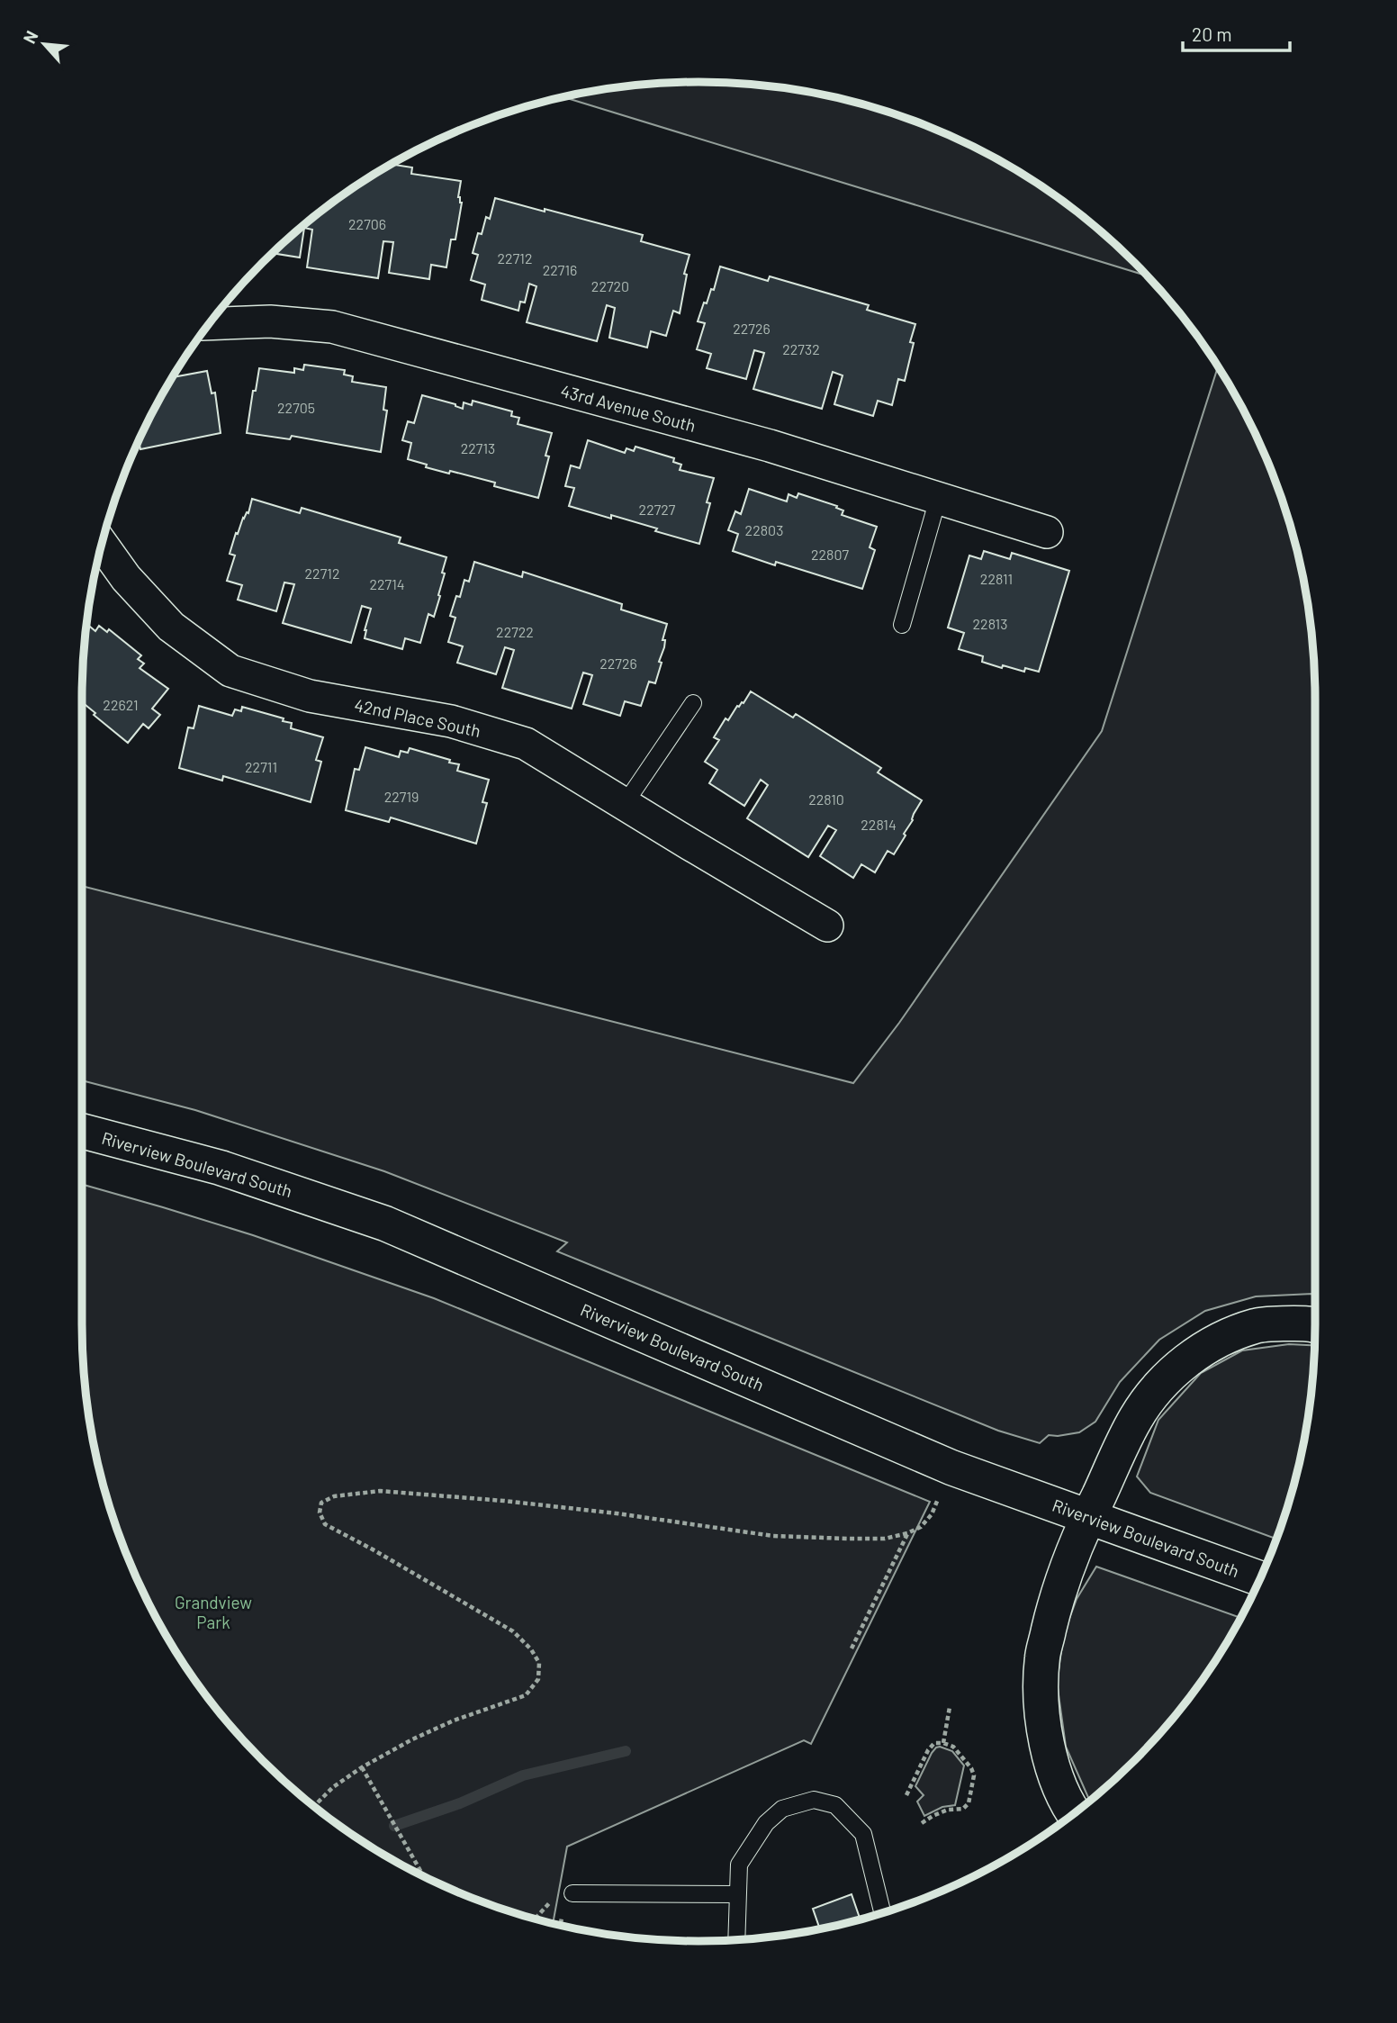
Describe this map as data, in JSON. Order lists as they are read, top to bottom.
{
  "streets": {
    "street": ["43rd Avenue South", "42nd Place South", "Riverview Boulevard South"]
  },
  "parks": ["Grandview Park"],
  "house_numbers": [
    "22706",
    "22712",
    "22716",
    "22720",
    "22726",
    "22732",
    "22705",
    "22713",
    "22727",
    "22803",
    "22807",
    "22712",
    "22811",
    "22714",
    "22813",
    "22722",
    "22726",
    "22621",
    "22711",
    "22719",
    "22810",
    "22814"
  ],
  "scale_bar": "20 m",
  "north": "top left"
}
